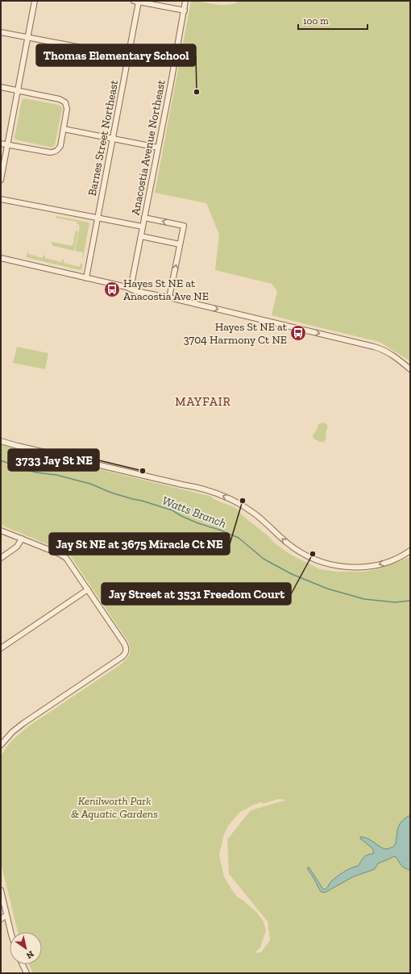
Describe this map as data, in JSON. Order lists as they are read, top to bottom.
{
  "streets": {
    "street": ["Barnes Street Northeast", "Anacostia Avenue Northeast"]
  },
  "districts": ["MAYFAIR"],
  "water": ["Watts Branch"],
  "parks": ["Kenilworth Park & Aquatic Gardens"],
  "places": {
    "other": [
      "Thomas Elementary School",
      "3733 Jay St NE",
      "Jay St NE at 3675 Miracle Ct NE",
      "Jay Street at 3531 Freedom Court"
    ],
    "bus stop": ["Hayes St NE at Anacostia Ave NE", "Hayes St NE at 3704 Harmony Ct NE"]
  },
  "scale_bar": "100 m",
  "north": "bottom right"
}
